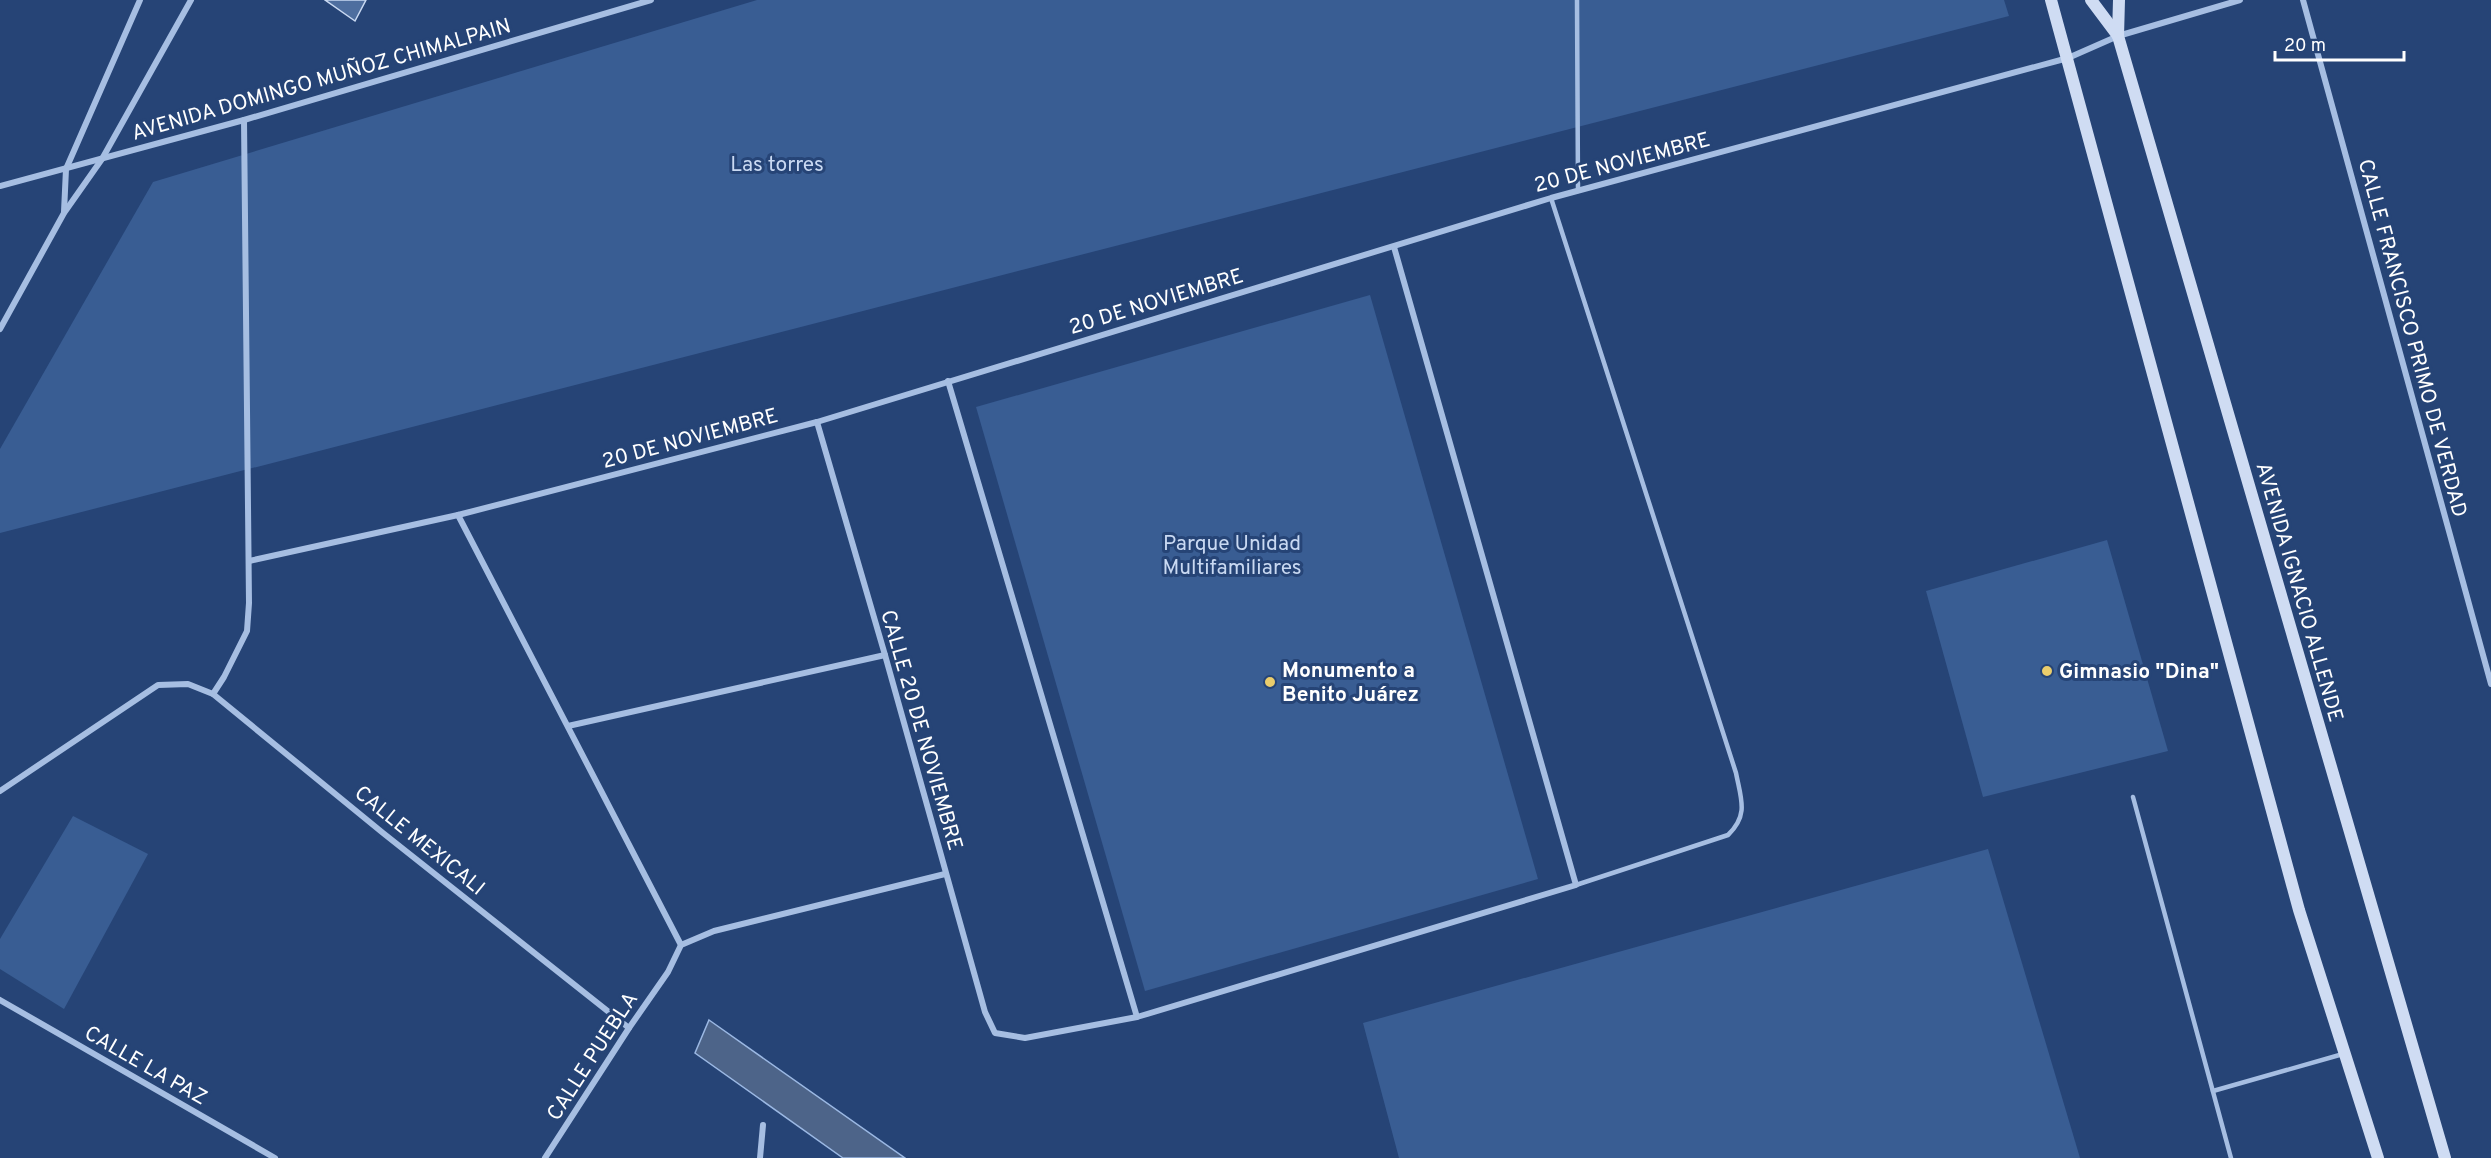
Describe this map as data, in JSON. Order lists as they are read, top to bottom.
{
  "streets": {
    "street": [
      "AVENIDA DOMINGO MUÑOZ CHIMALPAIN",
      "20 DE NOVIEMBRE",
      "CALLE FRANCISCO PRIMO DE VERDAD",
      "AVENIDA IGNACIO ALLENDE",
      "CALLE 20 DE NOVIEMBRE",
      "CALLE MEXICALI",
      "CALLE PUEBLA",
      "CALLE LA PAZ"
    ]
  },
  "crossings": [
    ["20 DE NOVIEMBRE", "AVENIDA IGNACIO ALLENDE"],
    ["20 DE NOVIEMBRE", "CALLE 20 DE NOVIEMBRE"],
    ["CALLE MEXICALI", "CALLE PUEBLA"]
  ],
  "parks": ["Las torres", "Parque Unidad Multifamiliares"],
  "places": ["Gimnasio \"Dina\"", "Monumento a Benito Juárez"],
  "scale_bar": "20 m"
}
